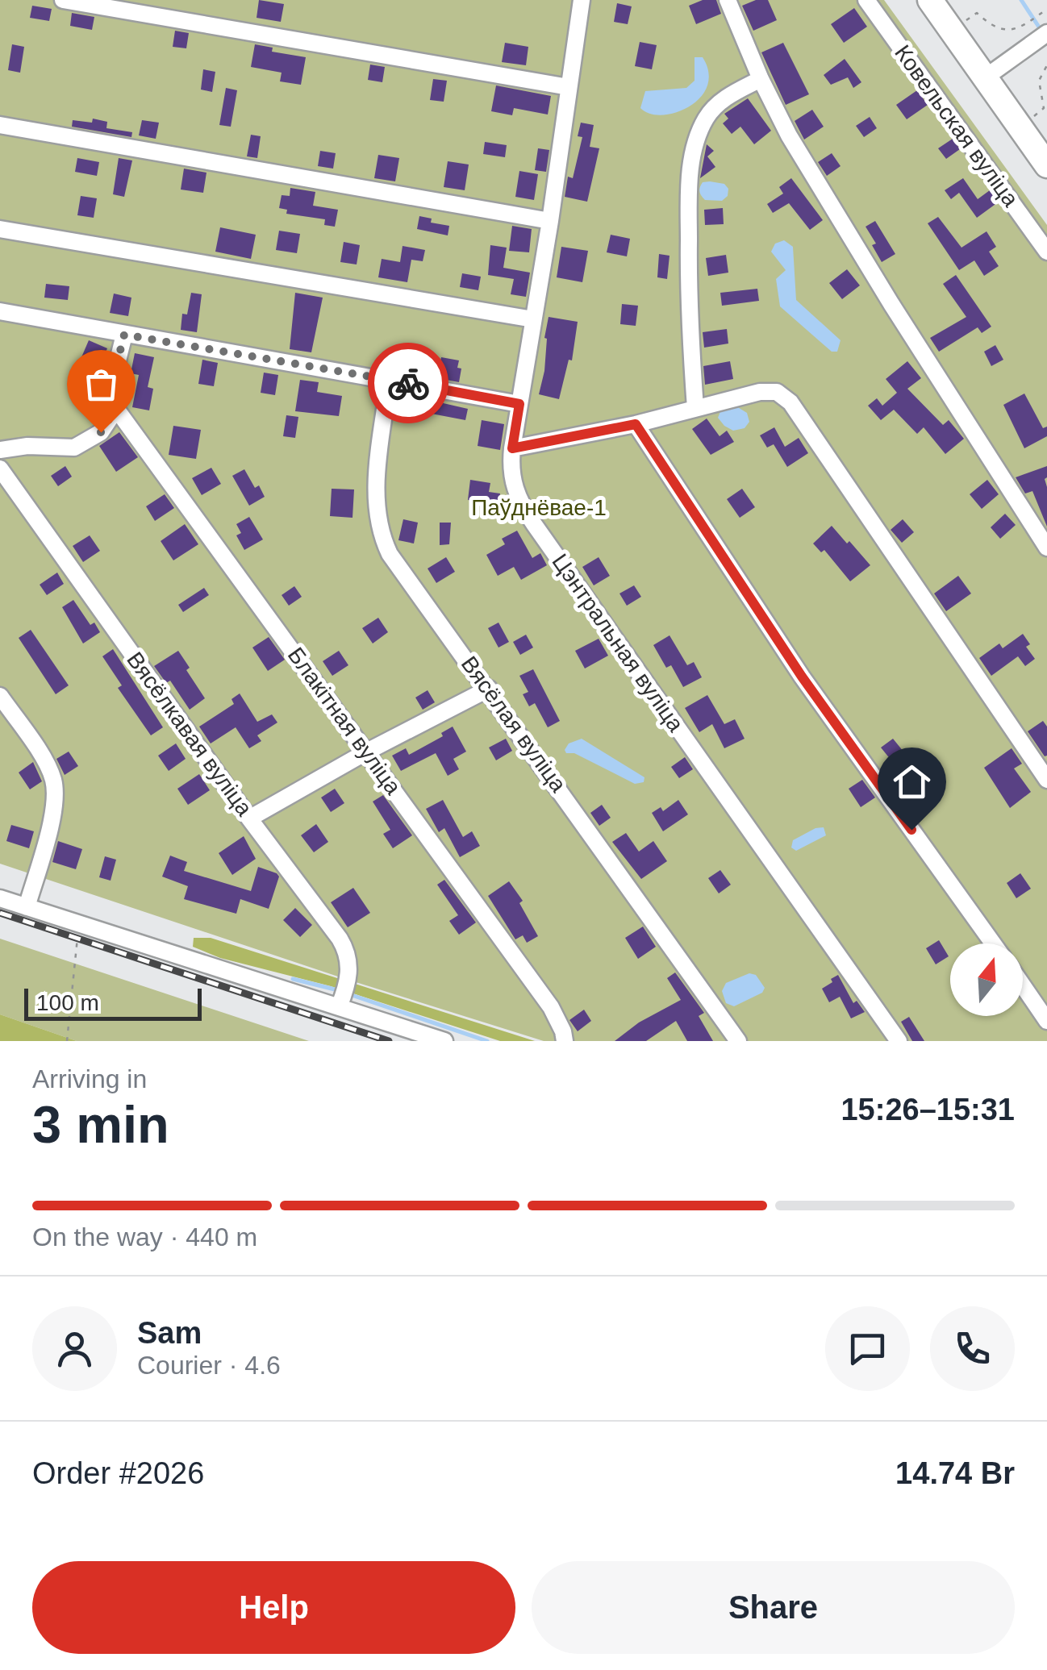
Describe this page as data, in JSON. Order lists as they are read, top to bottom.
{
  "streets": {
    "street": [
      "Ковельская вуліца",
      "Цэнтральная вуліца",
      "Блакітная вуліца",
      "Вясёлая вуліца",
      "Вясёлкавая вуліца"
    ]
  },
  "parks": ["Паўднёвае-1"],
  "scale_bar": "100 m",
  "north": "top",
  "page": {
    "scale": "100 m",
    "heading": ["3 min", "Arriving in", "15:26–15:31"],
    "panel": [
      "Sam",
      "Courier · 4.6",
      "Order #2026",
      "14.74 Br"
    ],
    "bar": "On the way · 440 m",
    "buttons": ["Help", "Share"]
  }
}
